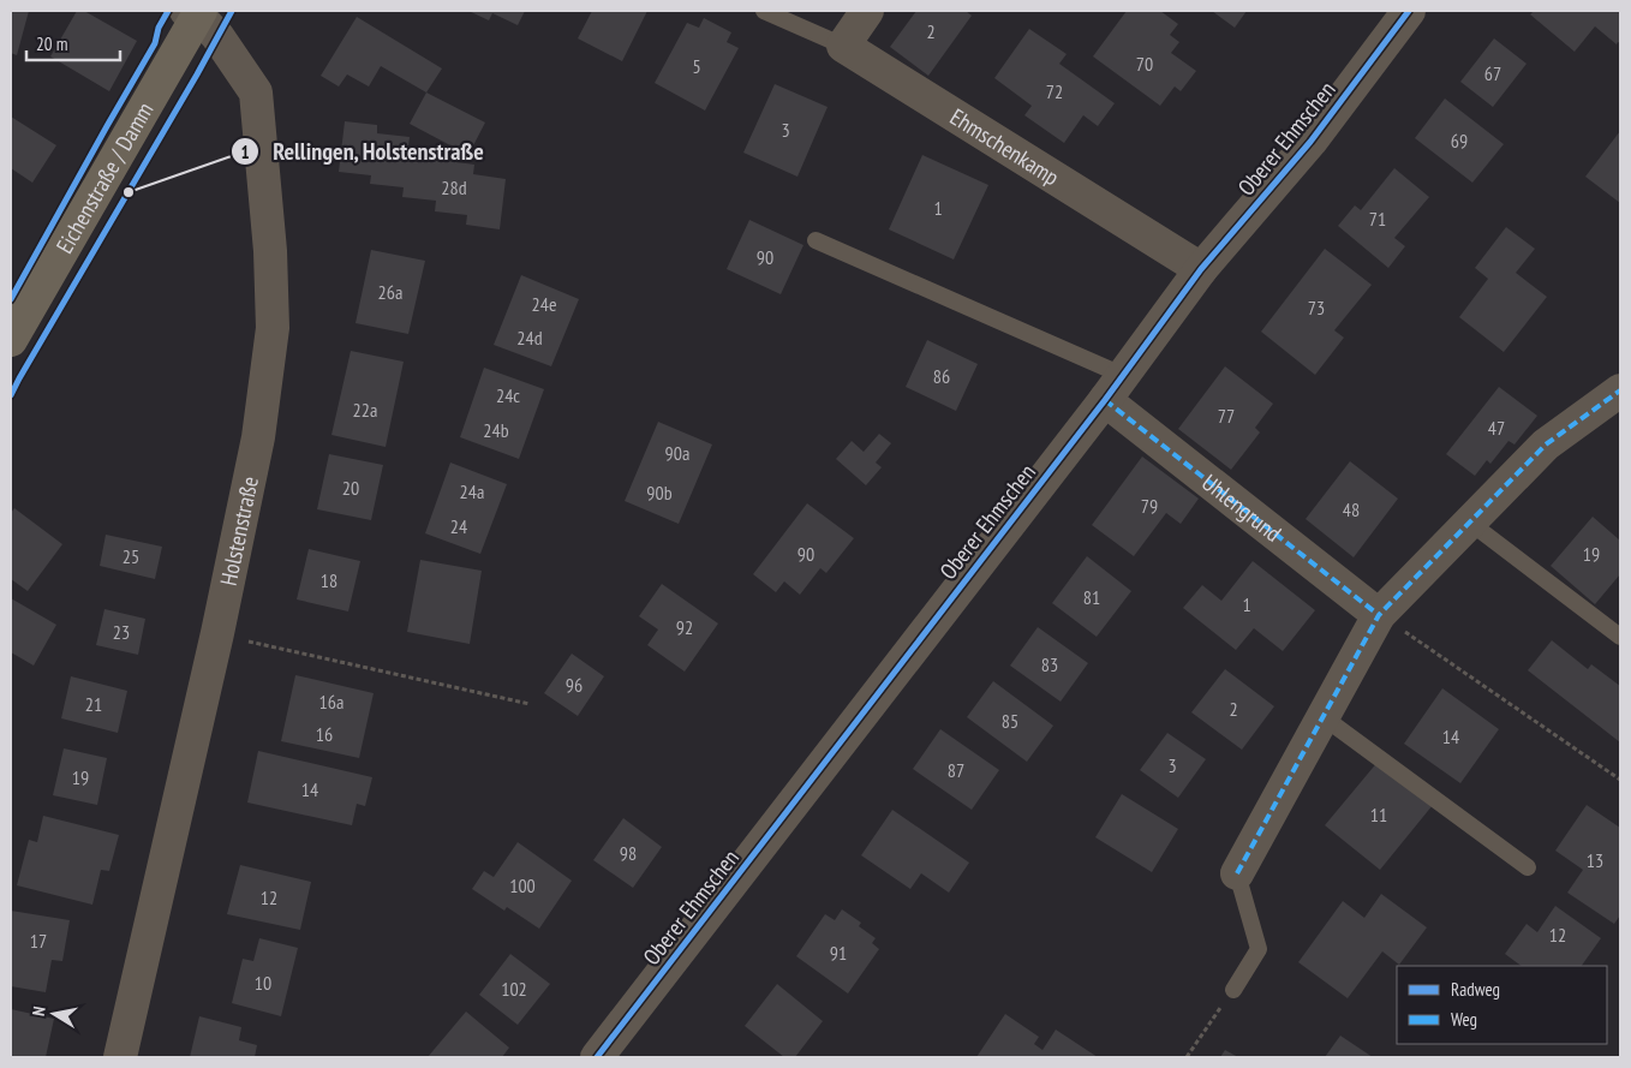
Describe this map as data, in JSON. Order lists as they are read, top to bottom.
{
  "streets": {
    "main road": ["Eichenstraße / Damm"],
    "street": [
      "Oberer Ehmschen",
      "Ehmschenkamp",
      "Uhlengrund",
      "Holstenstraße"
    ]
  },
  "crossings": [
    ["Oberer Ehmschen", "Ehmschenkamp"],
    ["Oberer Ehmschen", "Uhlengrund"],
    ["Eichenstraße / Damm", "Holstenstraße"]
  ],
  "places": ["Rellingen, Holstenstraße"],
  "house_numbers": [
    "2",
    "70",
    "5",
    "67",
    "72",
    "3",
    "69",
    "28d",
    "1",
    "71",
    "90",
    "26a",
    "24e",
    "73",
    "24d",
    "86",
    "24c",
    "22a",
    "77",
    "47",
    "24b",
    "90a",
    "20",
    "24a",
    "90b",
    "79",
    "48",
    "24",
    "90",
    "19",
    "25",
    "18",
    "81",
    "1",
    "92",
    "23",
    "83",
    "96",
    "16a",
    "21",
    "2",
    "85",
    "16",
    "14",
    "3",
    "87",
    "19",
    "14",
    "11",
    "98",
    "13",
    "100",
    "12",
    "12",
    "17",
    "91",
    "10",
    "102"
  ],
  "legend": ["Radweg", "Weg"],
  "scale_bar": "20 m",
  "north": "left"
}
